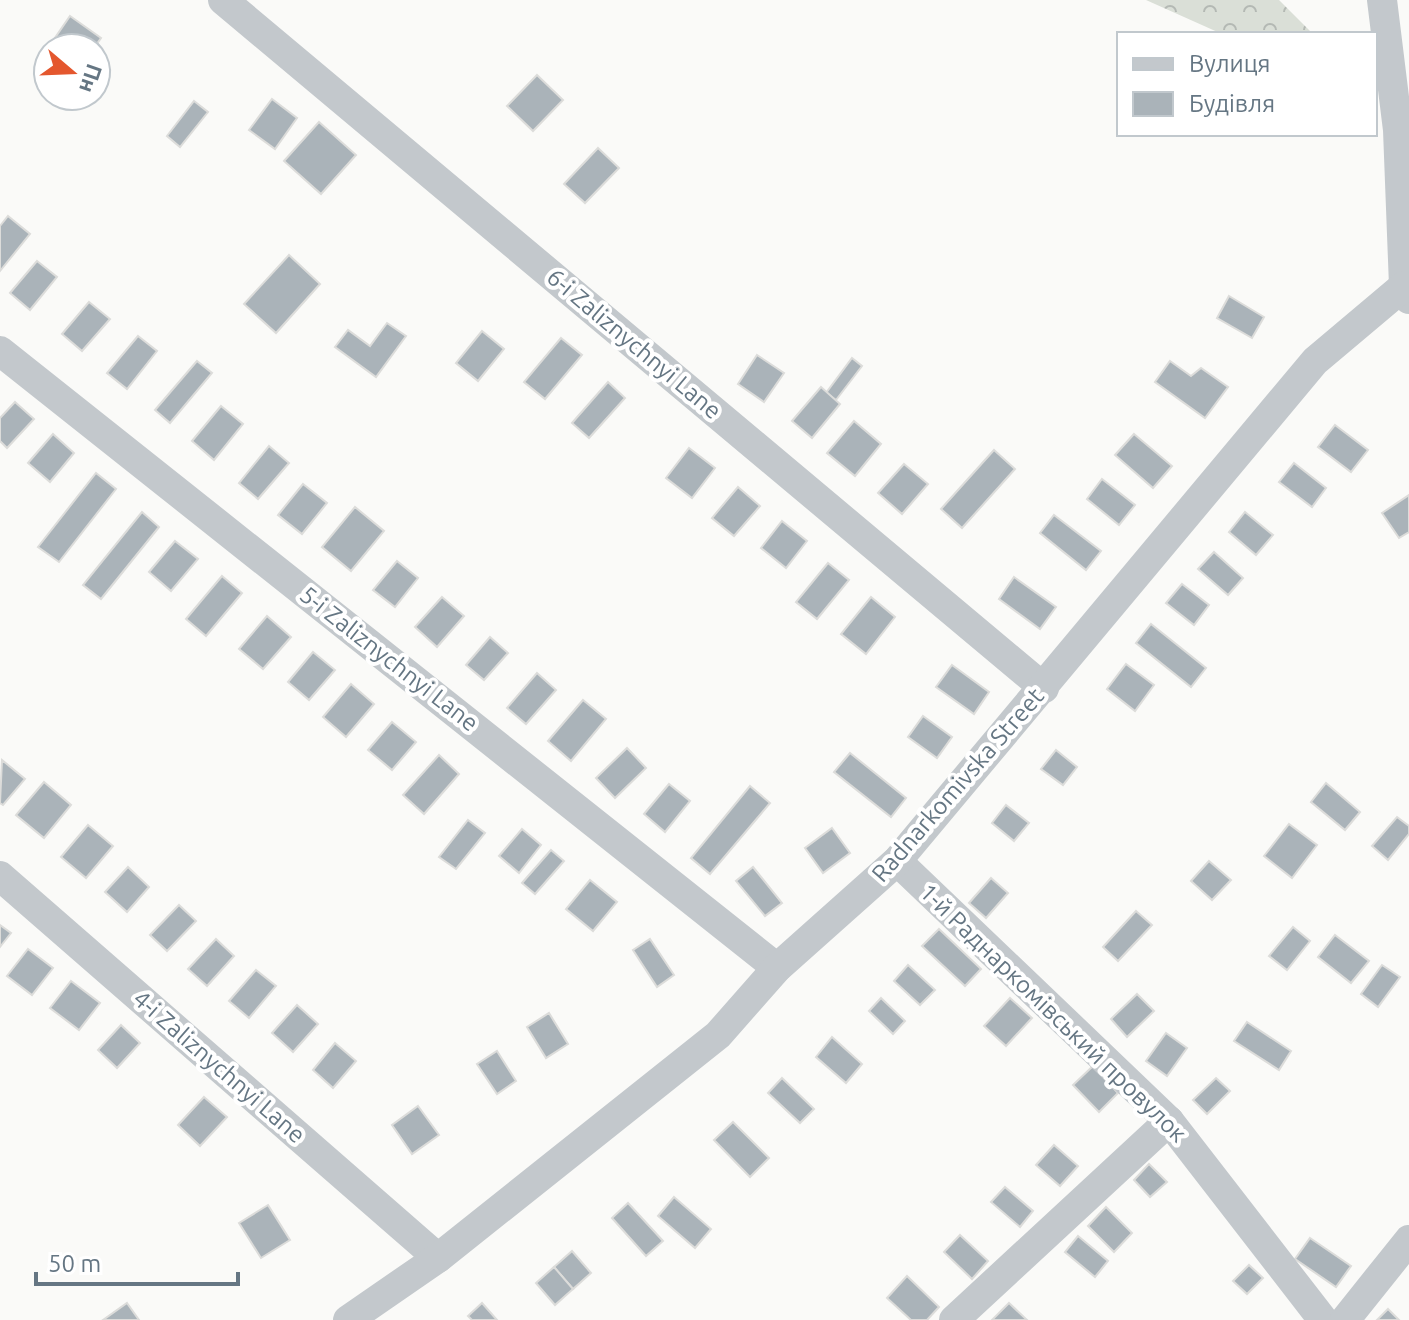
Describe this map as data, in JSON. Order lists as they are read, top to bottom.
{
  "streets": {
    "street": [
      "6-i Zaliznychnyi Lane",
      "5-i Zaliznychnyi Lane",
      "Radnarkomivska Street",
      "1-й Раднаркомівський провулок",
      "4-i Zaliznychnyi Lane"
    ]
  },
  "crossings": [
    ["6-i Zaliznychnyi Lane", "Radnarkomivska Street"],
    ["5-i Zaliznychnyi Lane", "Radnarkomivska Street"],
    ["Radnarkomivska Street", "1-й Раднаркомівський провулок"],
    ["Radnarkomivska Street", "4-i Zaliznychnyi Lane"]
  ],
  "legend": ["Вулиця", "Будівля"],
  "scale_bar": "50 m",
  "north": "right"
}
